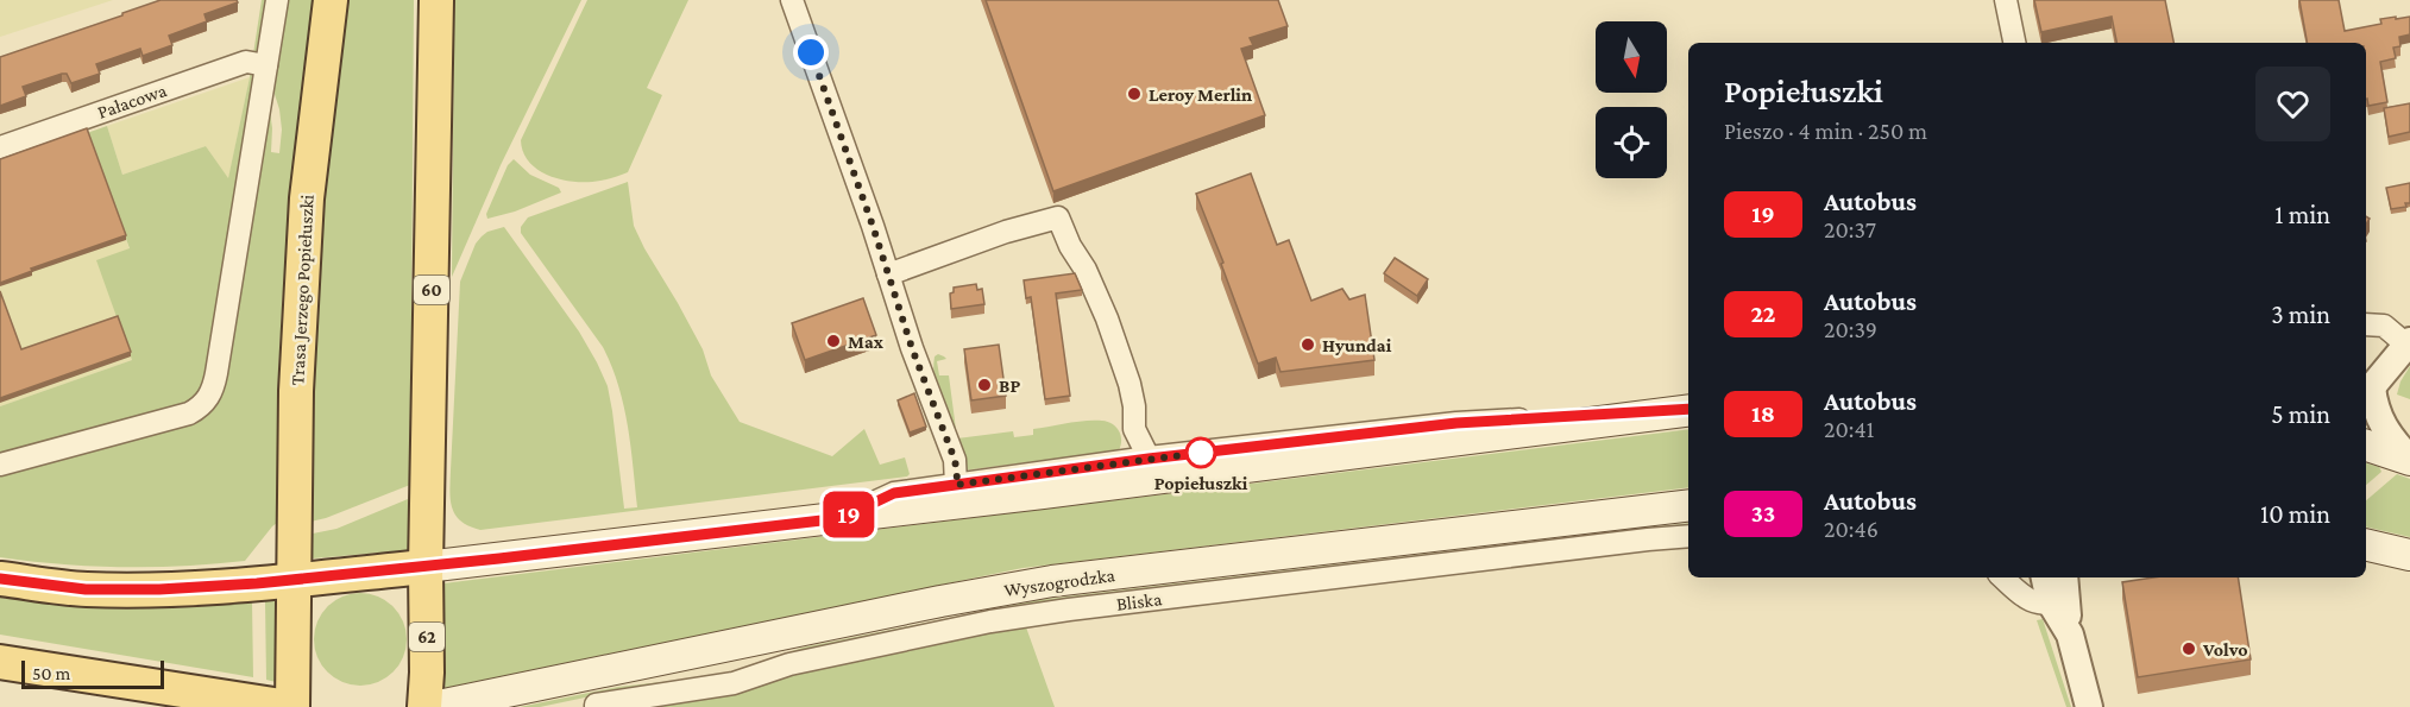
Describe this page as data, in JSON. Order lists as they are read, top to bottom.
{
  "streets": {
    "main road": [
      "Trasa Jerzego Popiełuszki",
      "60",
      "Wyszogrodzka",
      "62"
    ],
    "street": ["Pałacowa", "Bliska"]
  },
  "crossings": [
    ["60", "62"]
  ],
  "places": [
    "Leroy Merlin",
    "Max",
    "Hyundai",
    "BP",
    "Popiełuszki",
    "Volvo"
  ],
  "lines": ["bus line 19"],
  "scale_bar": "50 m",
  "north": "bottom",
  "page": {
    "on_map": "19",
    "heading": ["Popiełuszki", "Pieszo · 4 min · 250 m"],
    "list": [
      {
        "mark": "19",
        "name": "Autobus",
        "note": "20:37",
        "value": "1 min"
      },
      {
        "mark": "22",
        "name": "Autobus",
        "note": "20:39",
        "value": "3 min"
      },
      {
        "mark": "18",
        "name": "Autobus",
        "note": "20:41",
        "value": "5 min"
      },
      {
        "mark": "33",
        "name": "Autobus",
        "note": "20:46",
        "value": "10 min"
      }
    ],
    "scale": "50 m"
  }
}
